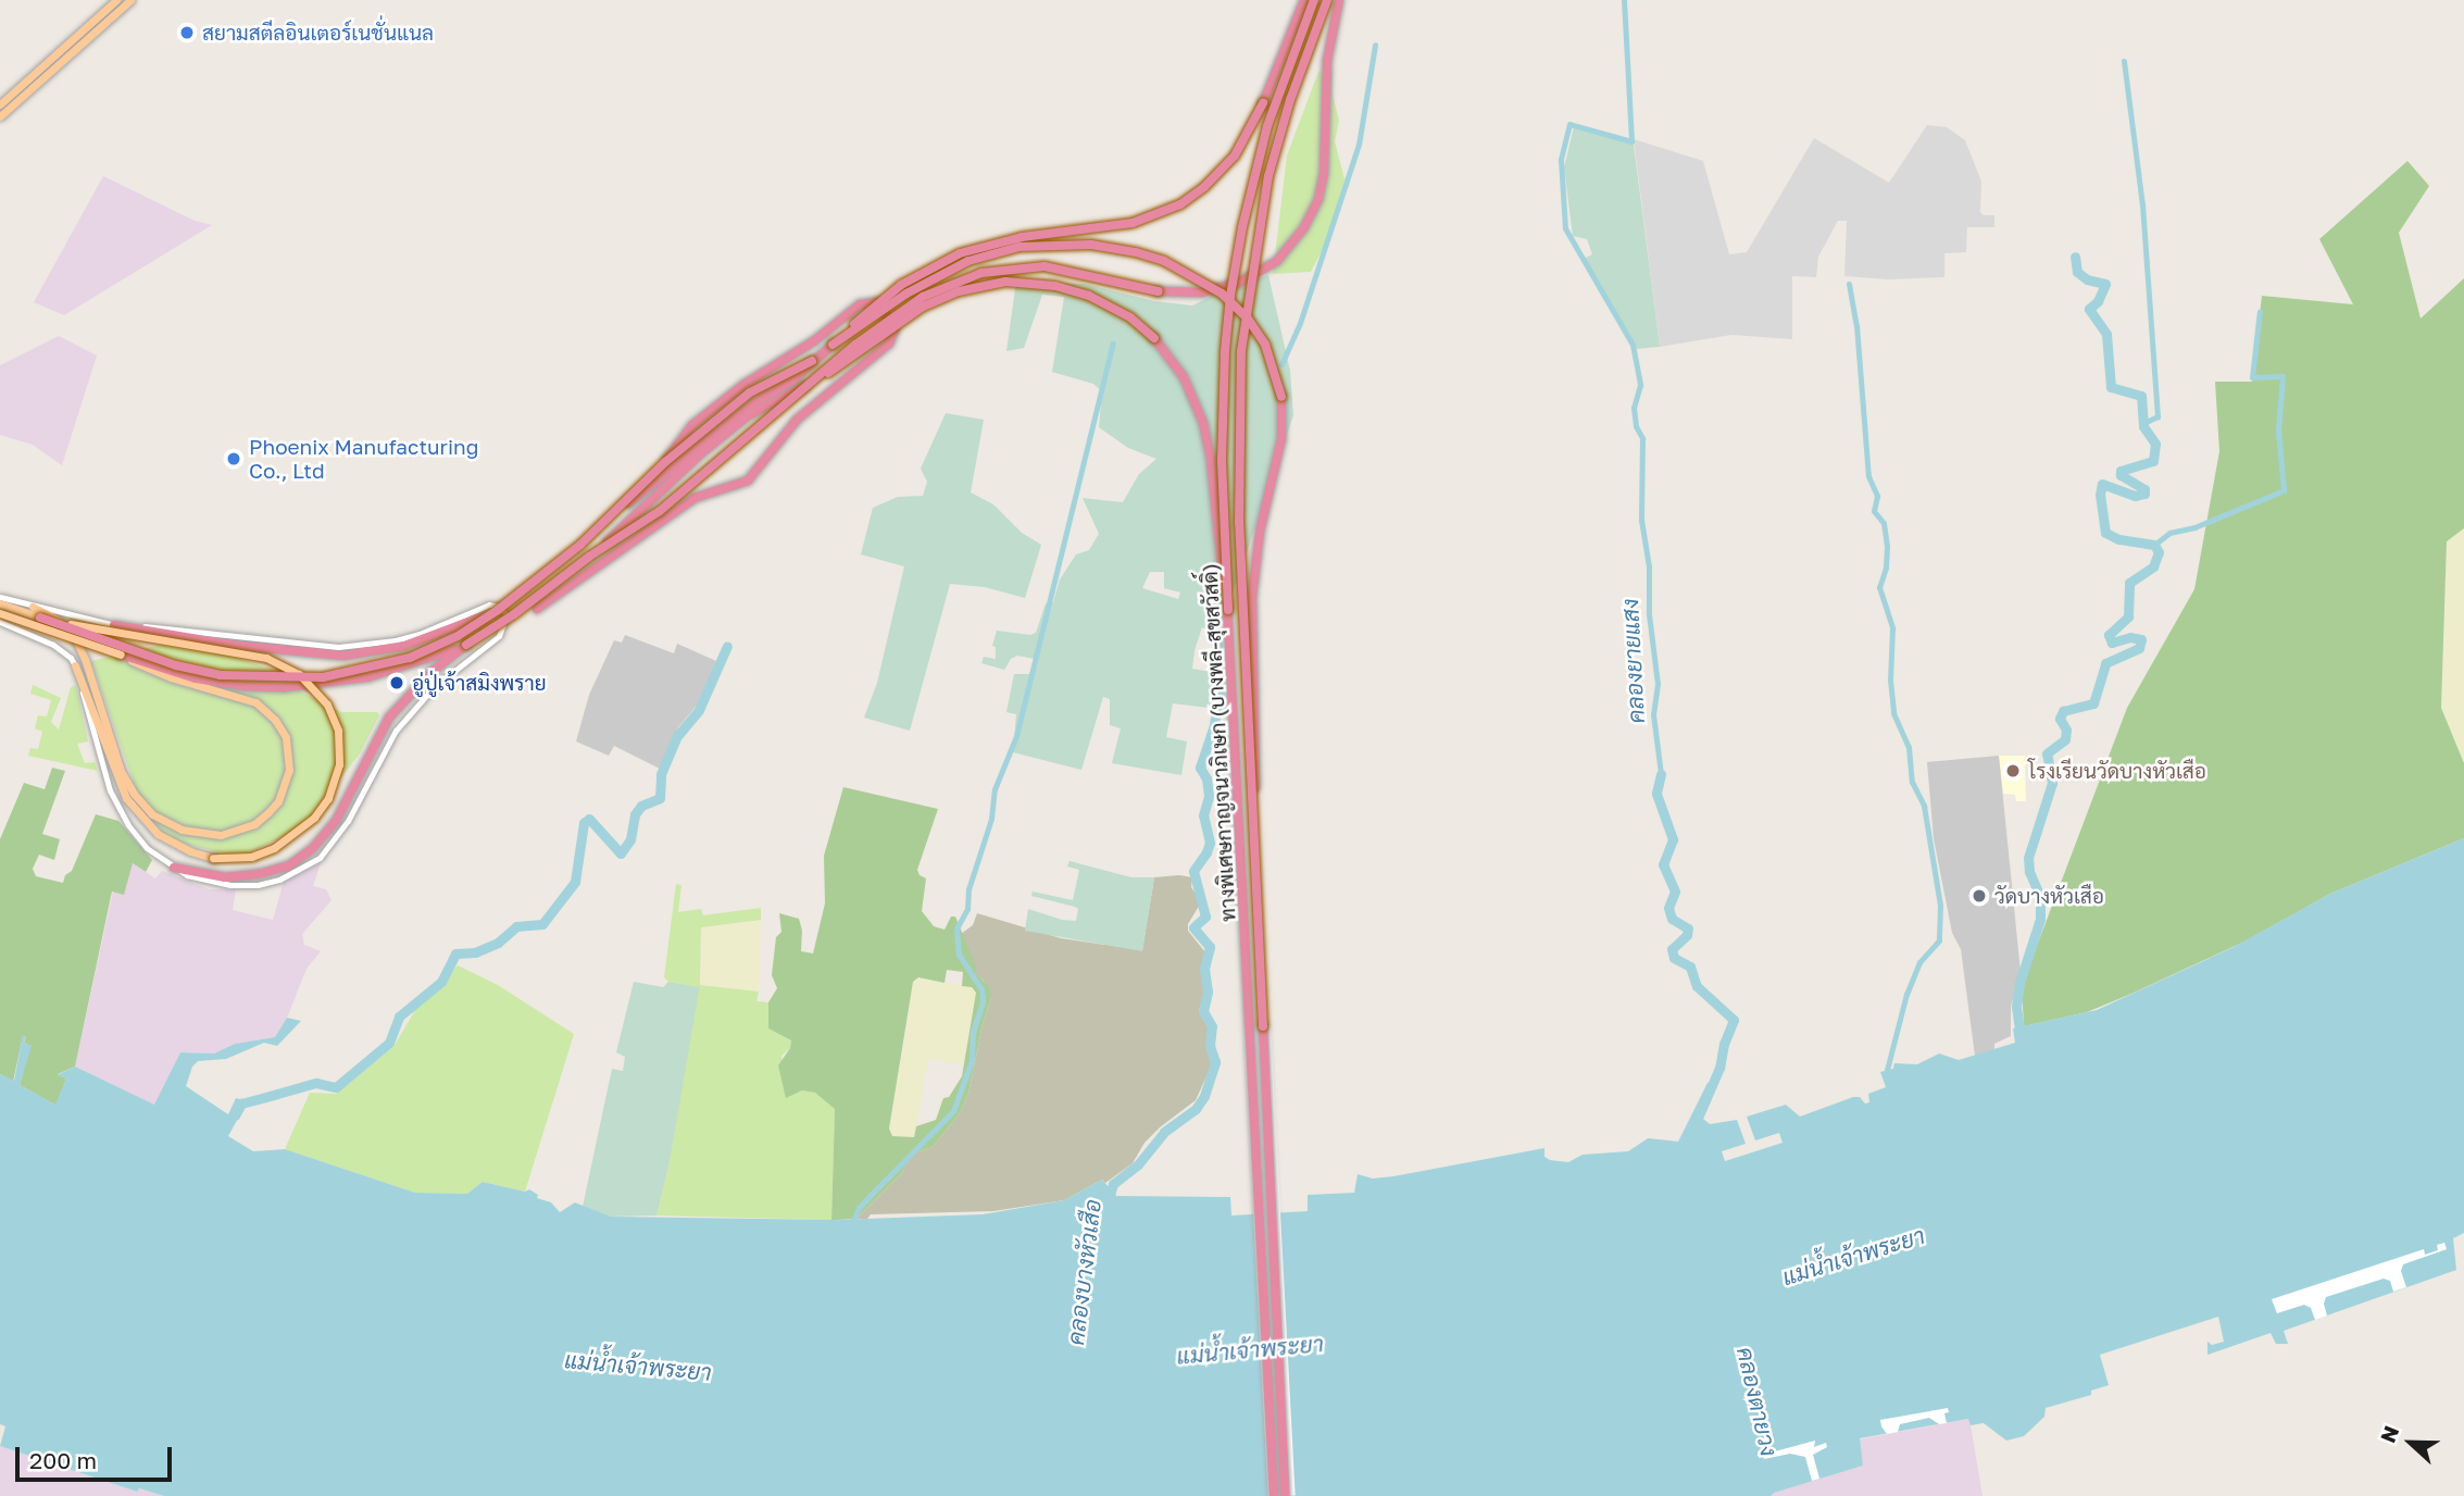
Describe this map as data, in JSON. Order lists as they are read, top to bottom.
{
  "streets": {
    "highway": ["ทางพิเศษกาญจนาภิเษก (บางพลี-สุขสวัสดิ์)"]
  },
  "water": [
    "คลองยายแสง",
    "แม่น้ำเจ้าพระยา",
    "คลองบางหัวเสือ",
    "คลองตายวง"
  ],
  "places": [
    "สยามสตีลอินเตอร์เนชั่นแนล",
    "Phoenix Manufacturing Co., Ltd",
    "อู่ปู่เจ้าสมิงพราย",
    "โรงเรียนวัดบางหัวเสือ",
    "วัดบางหัวเสือ"
  ],
  "scale_bar": "200 m",
  "north": "left"
}
